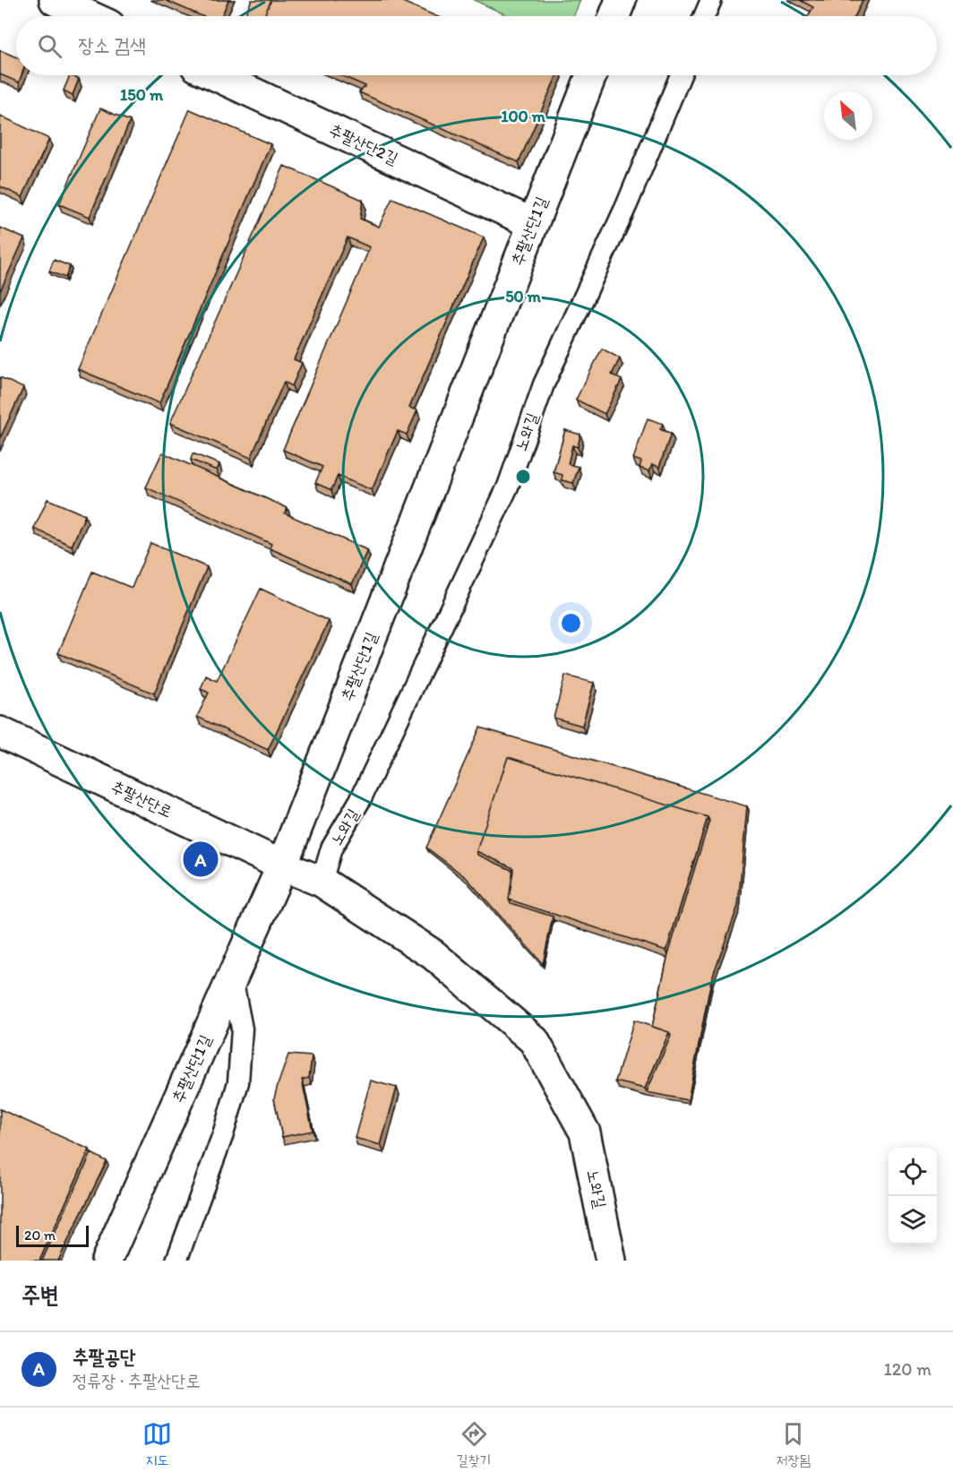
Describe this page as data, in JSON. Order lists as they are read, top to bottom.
{
  "streets": {
    "street": [
      "추팔산단2길",
      "추팔산단1길",
      "노와길",
      "추팔산단로"
    ]
  },
  "crossings": [
    ["추팔산단2길", "추팔산단1길"],
    ["추팔산단1길", "노와길"],
    ["추팔산단1길", "추팔산단로"],
    ["노와길", "추팔산단로"]
  ],
  "scale_bar": "20 m",
  "north": "top left",
  "page": {
    "search": "장소 검색",
    "pins": "A",
    "scale": "20 m",
    "heading": "주변",
    "list": [
      {
        "mark": "A",
        "name": "추팔공단",
        "note": "정류장 · 추팔산단로",
        "value": "120 m"
      }
    ],
    "nav": ["지도", "길찾기", "저장됨"]
  },
  "rings": ["150 m", "100 m", "50 m"]
}
